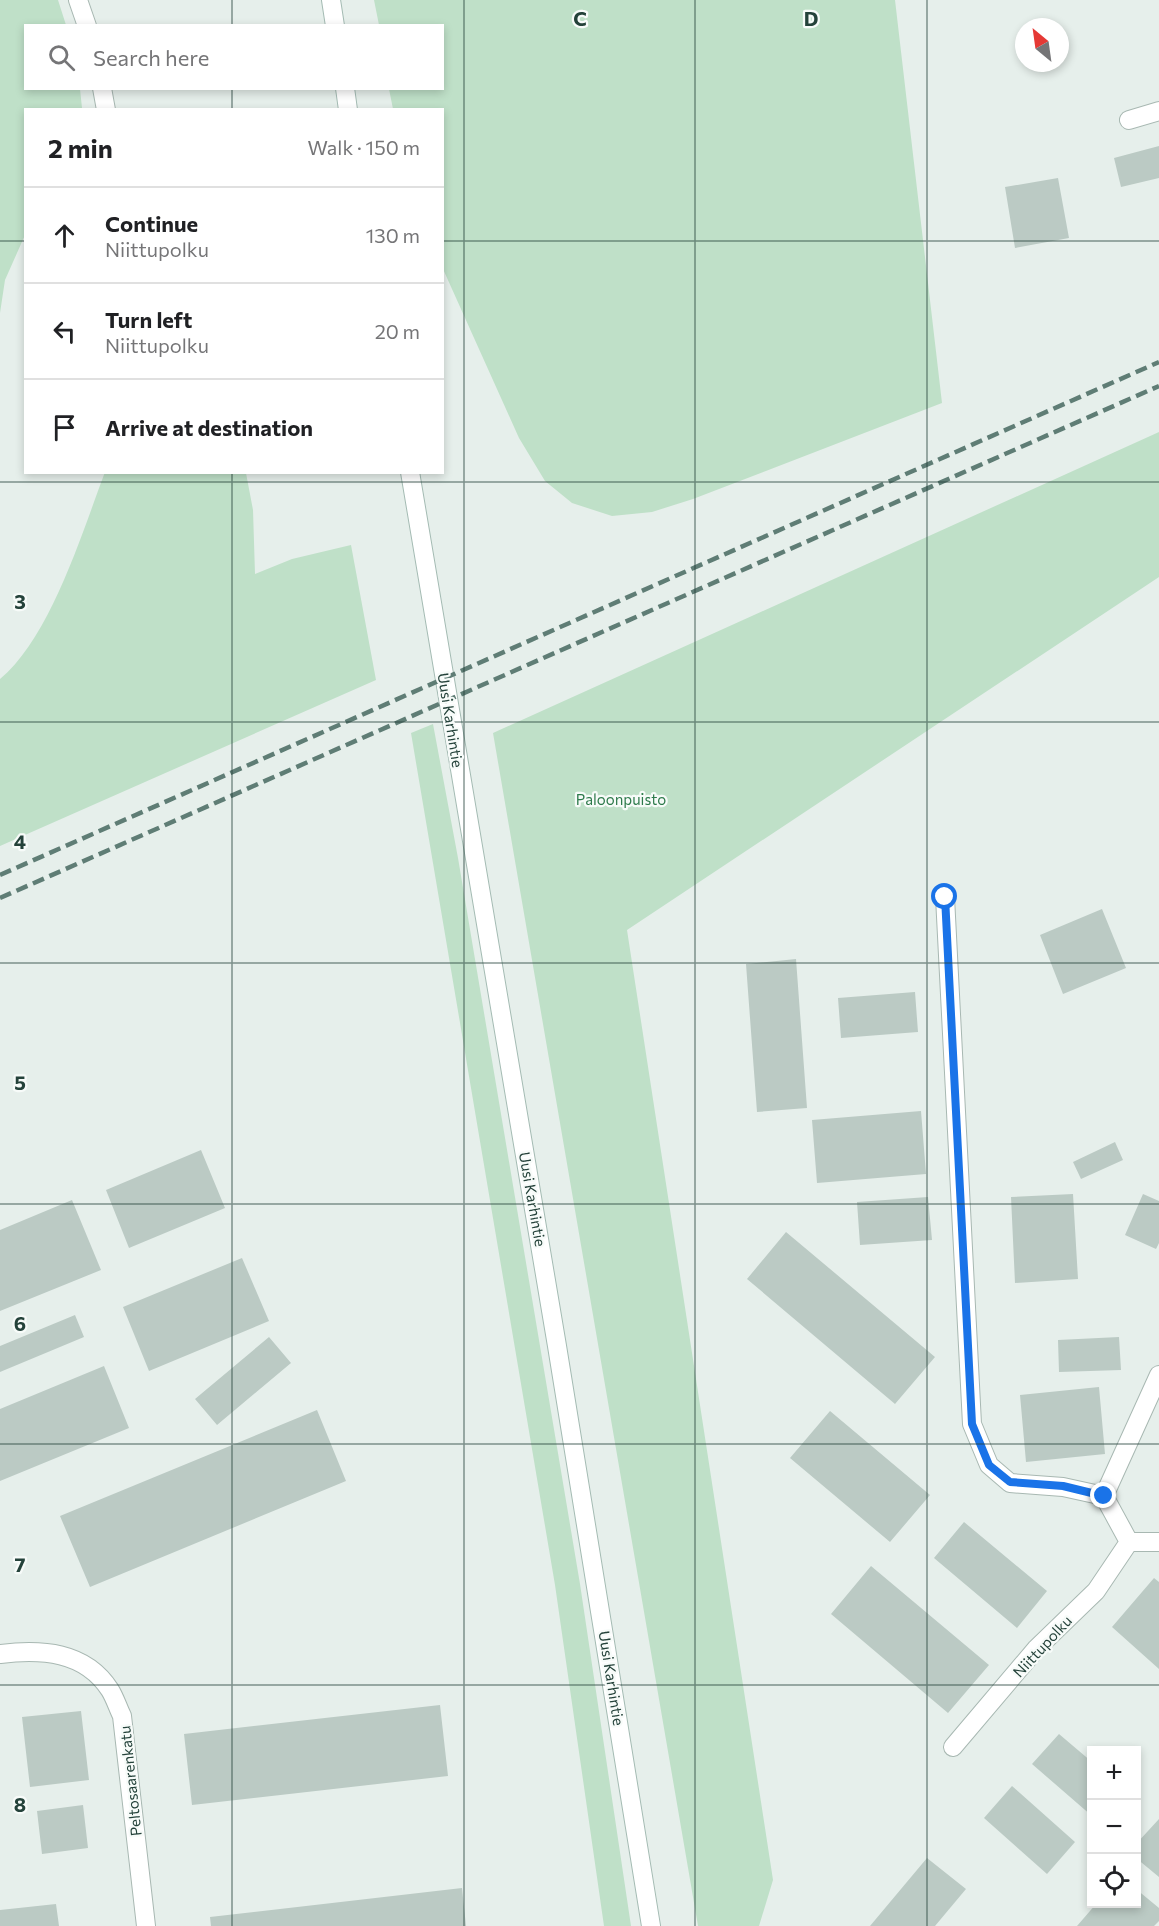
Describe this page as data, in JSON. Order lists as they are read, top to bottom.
{
  "streets": {
    "street": ["Uusi Karhintie", "Niittupolku", "Peltosaarenkatu"]
  },
  "parks": ["Paloonpuisto"],
  "north": "top left",
  "page": {
    "search": "Search here",
    "heading": ["2 min", "Walk · 150 m"],
    "list": [
      ["Continue", "Niittupolku", "130 m"],
      ["Turn left", "Niittupolku", "20 m"],
      "Arrive at destination"
    ],
    "map_buttons": ["+", "−"]
  },
  "grid": {
    "columns": ["C", "D"],
    "rows": [
      "3",
      "4",
      "5",
      "6",
      "7",
      "8"
    ]
  }
}
